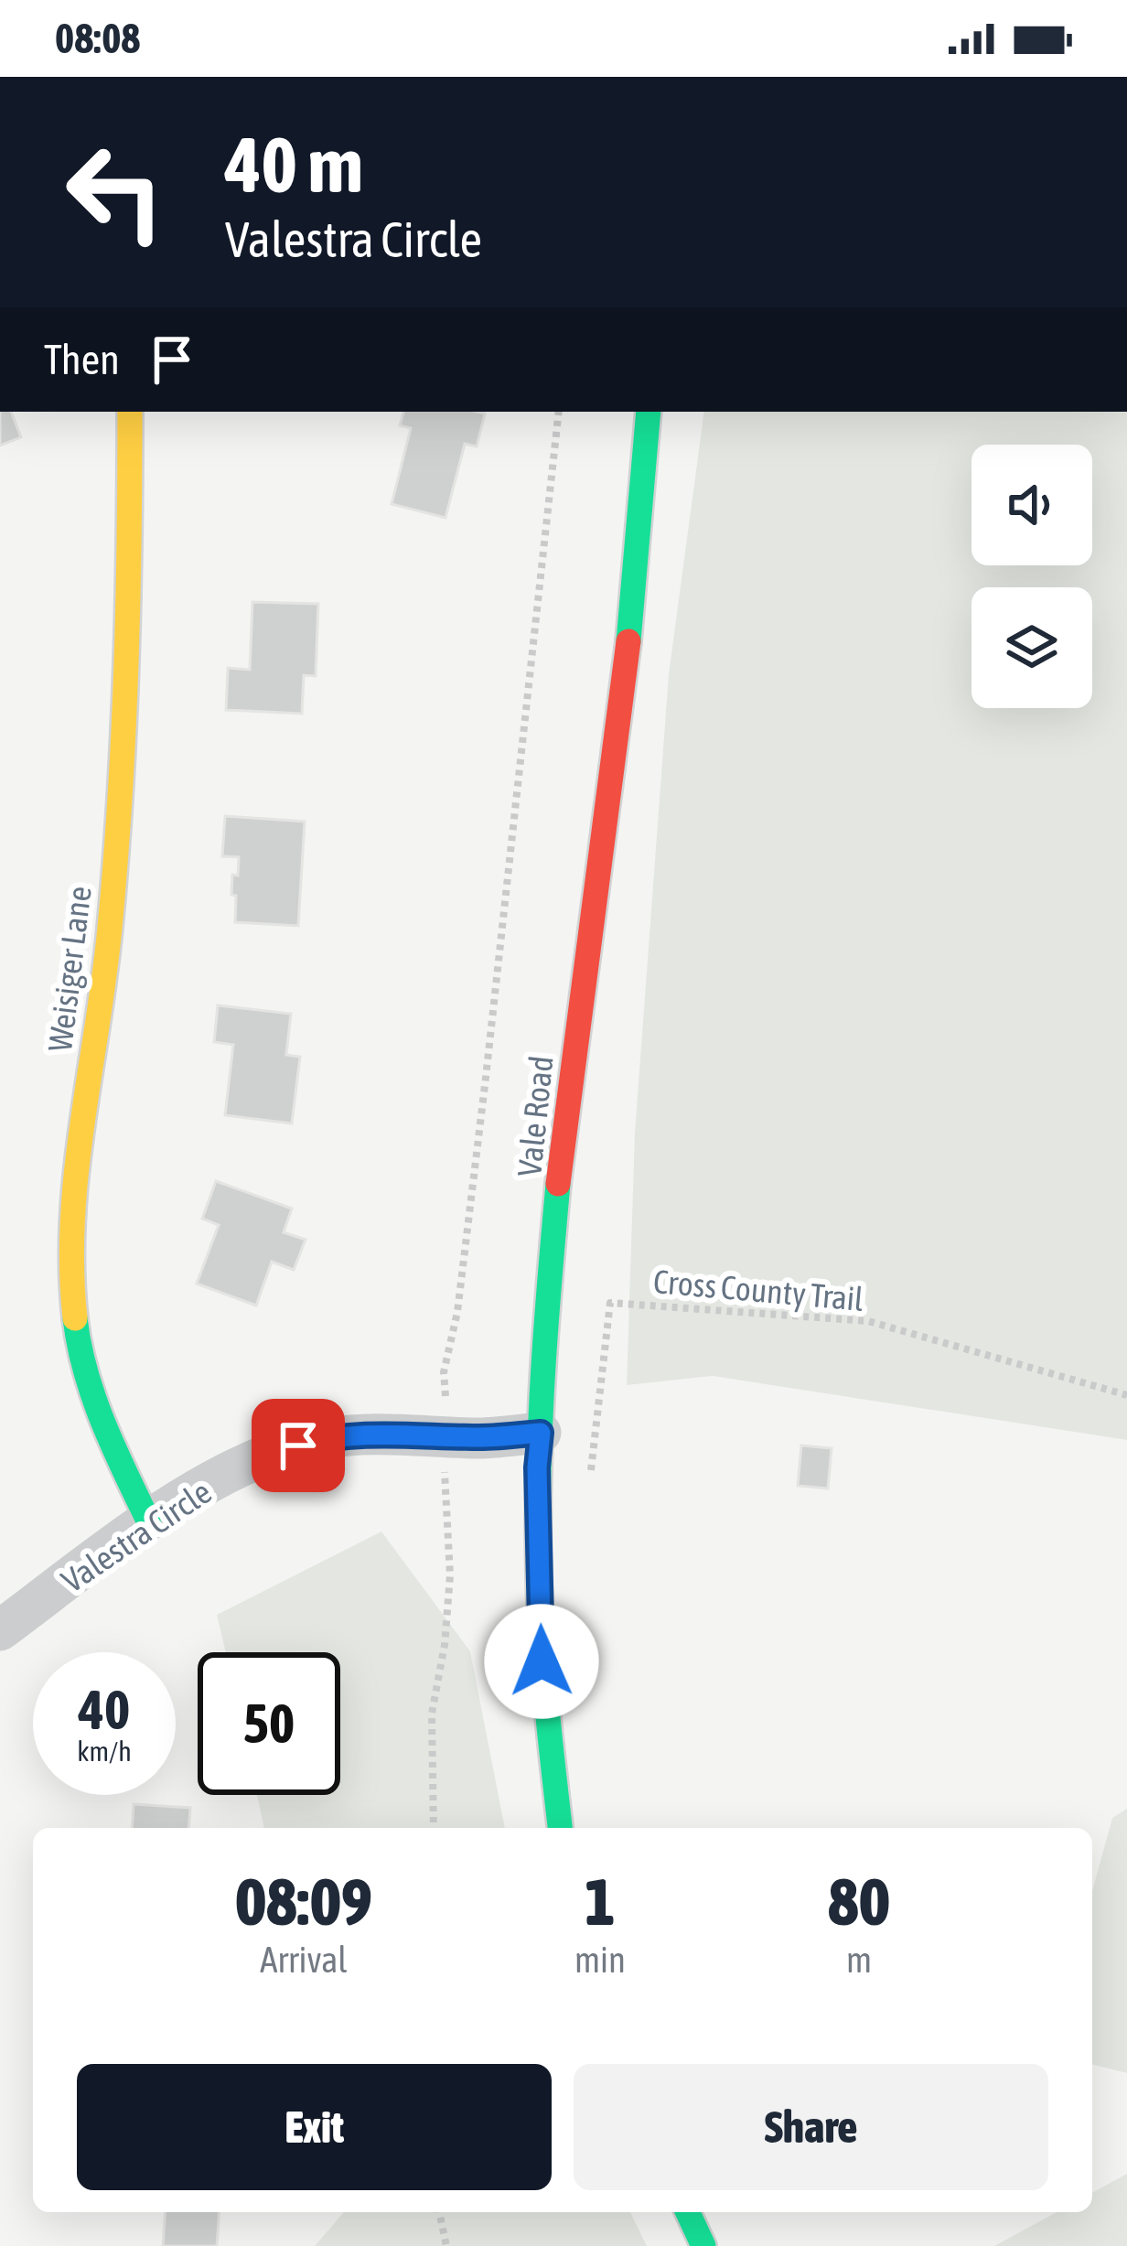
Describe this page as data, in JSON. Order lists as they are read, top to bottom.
{
  "streets": {
    "main road": ["Weisiger Lane", "Vale Road"],
    "street": ["Valestra Circle"],
    "path": ["Cross County Trail"]
  },
  "crossings": [
    ["Weisiger Lane", "Valestra Circle"],
    ["Vale Road", "Valestra Circle"]
  ],
  "page": {
    "status": "08:08",
    "turn": ["40 m", "Valestra Circle"],
    "then": "Then",
    "speed": "40 km/h",
    "limit": "50",
    "eta": [
      "08:09",
      "Arrival",
      "1",
      "min",
      "80",
      "m"
    ],
    "buttons": ["Exit", "Share"]
  }
}
